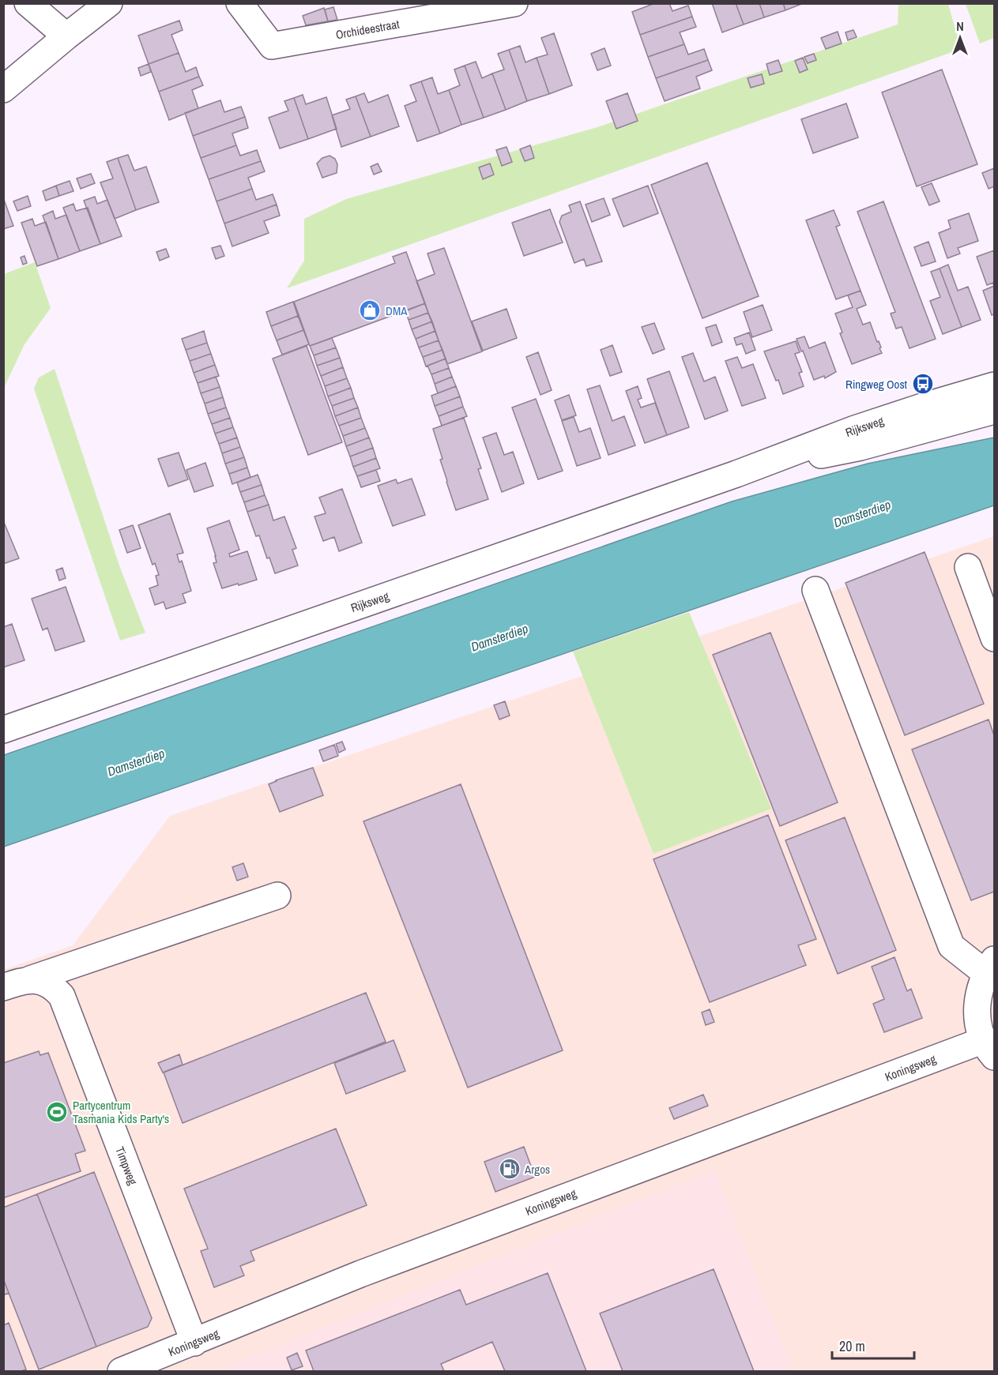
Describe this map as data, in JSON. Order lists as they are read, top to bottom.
{
  "streets": {
    "street": [
      "Orchideestraat",
      "Rijksweg",
      "Koningsweg",
      "Timpweg"
    ]
  },
  "crossings": [
    ["Koningsweg", "Timpweg"]
  ],
  "water": ["Damsterdiep"],
  "places": {
    "shop": ["DMA"],
    "bus stop": ["Ringweg Oost"],
    "sports": ["Partycentrum Tasmania Kids Party's"],
    "fuel station": ["Argos"]
  },
  "scale_bar": "20 m",
  "north": "top"
}
